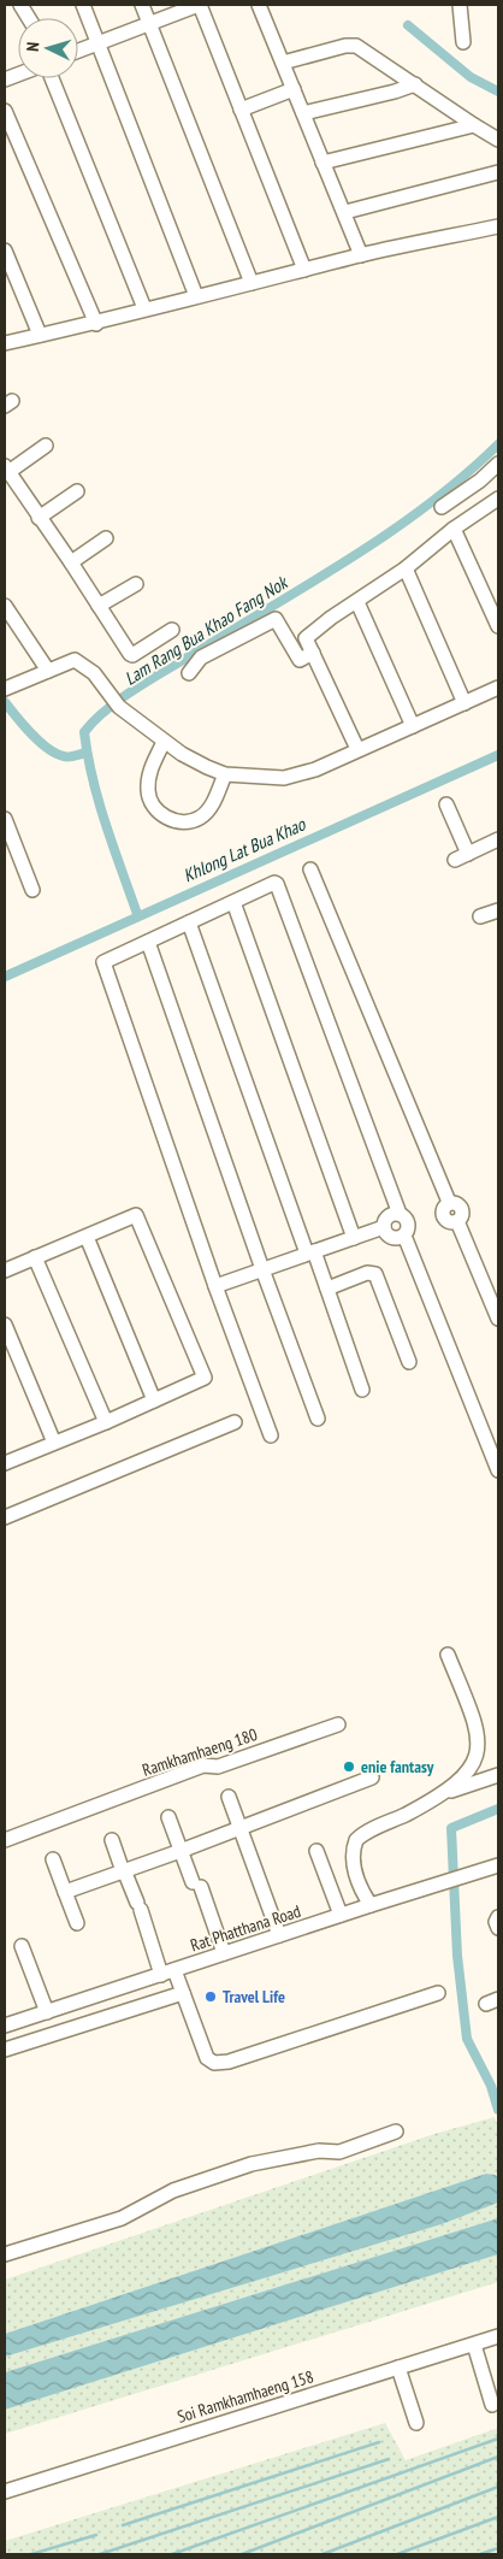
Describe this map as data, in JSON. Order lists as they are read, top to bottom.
{
  "streets": {
    "street": ["Ramkhamhaeng 180", "Rat Phatthana Road", "Soi Ramkhamhaeng 158"]
  },
  "water": ["Lam Rang Bua Khao Fang Nok", "Khlong Lat Bua Khao"],
  "places": ["enie fantasy", "Travel Life"],
  "north": "left"
}
